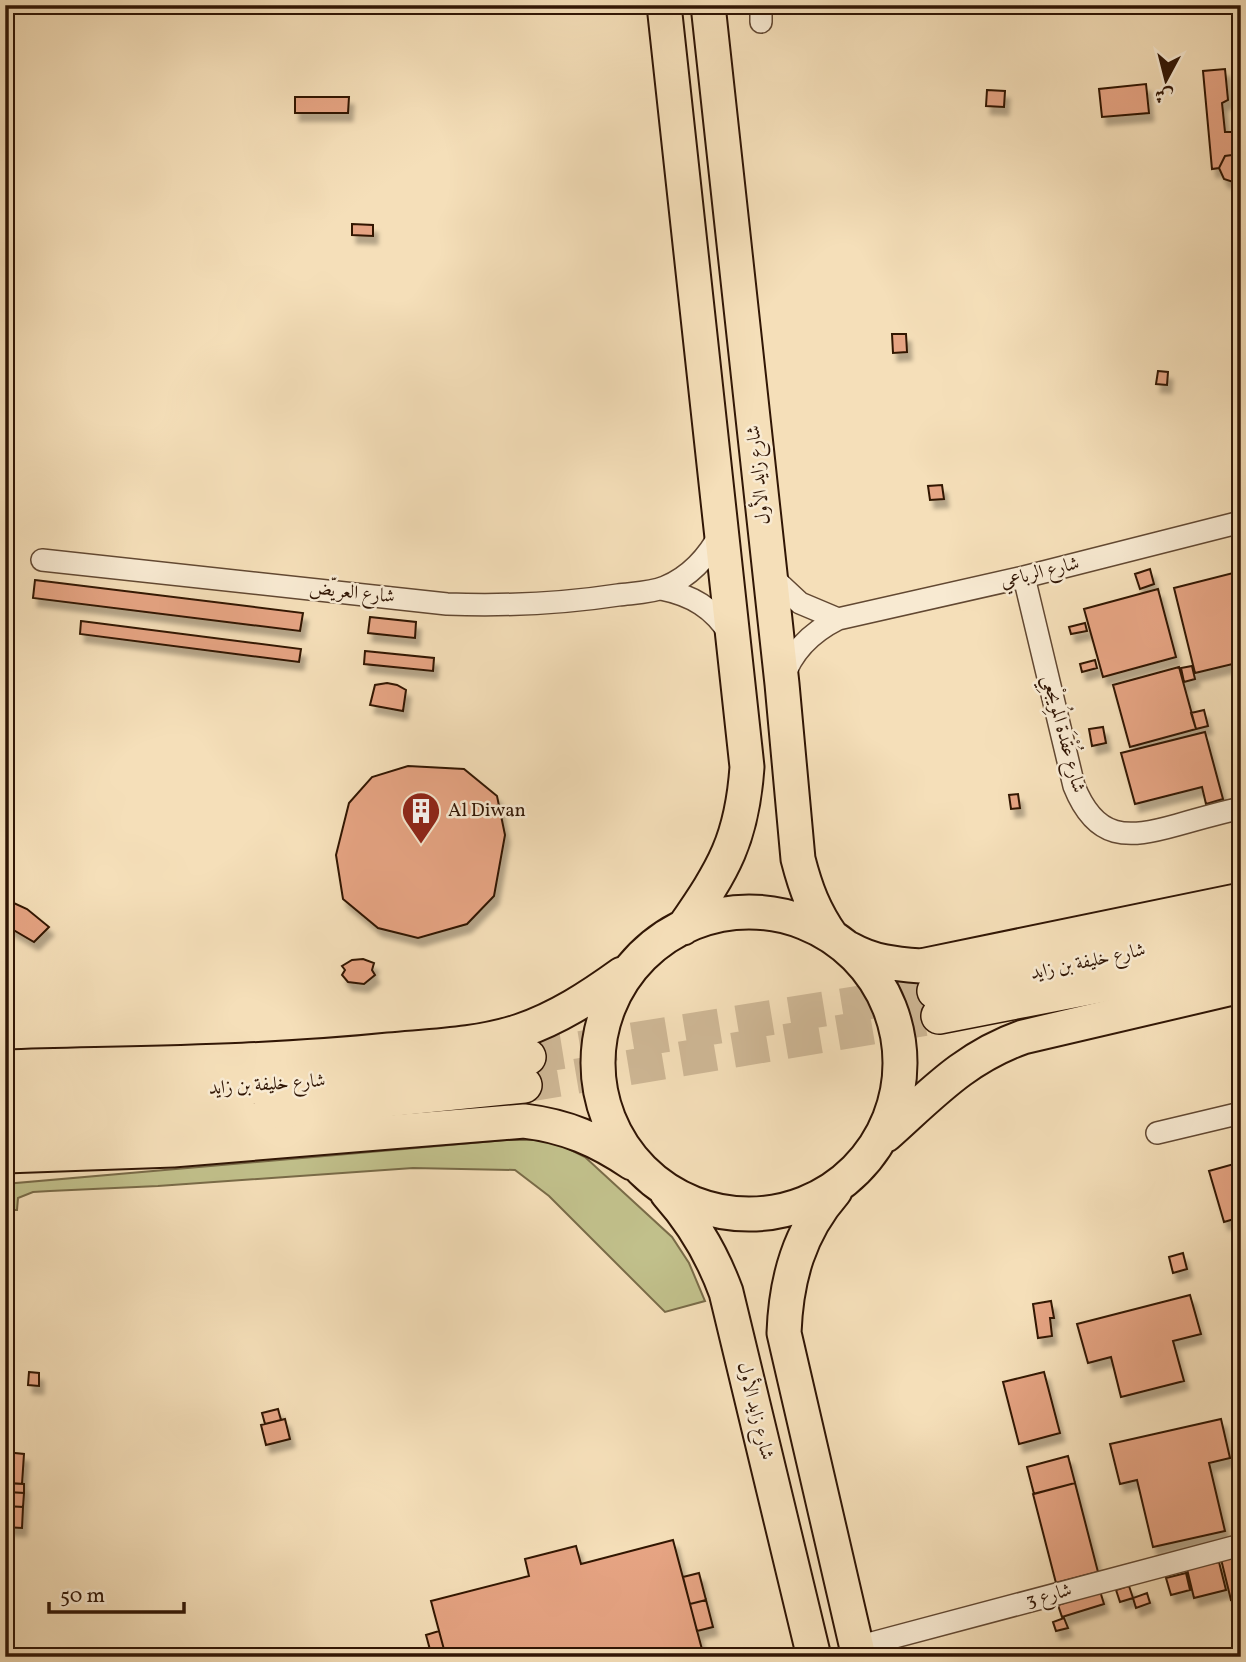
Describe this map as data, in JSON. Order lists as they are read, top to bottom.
{
  "streets": {
    "highway": ["شارع خليفة بن زايد"],
    "main road": ["شارع زايد الأول"],
    "street": [
      "شارع الرباعي",
      "شارع العريّض",
      "شارع عُقْدَة المُوِيجْعِي",
      "شارع 3"
    ]
  },
  "crossings": [
    ["شارع زايد الأول", "شارع الرباعي"],
    ["شارع الرباعي", "شارع عُقْدَة المُوِيجْعِي"]
  ],
  "places": {
    "building": ["Al Diwan"]
  },
  "scale_bar": "50 m",
  "north": "bottom"
}
